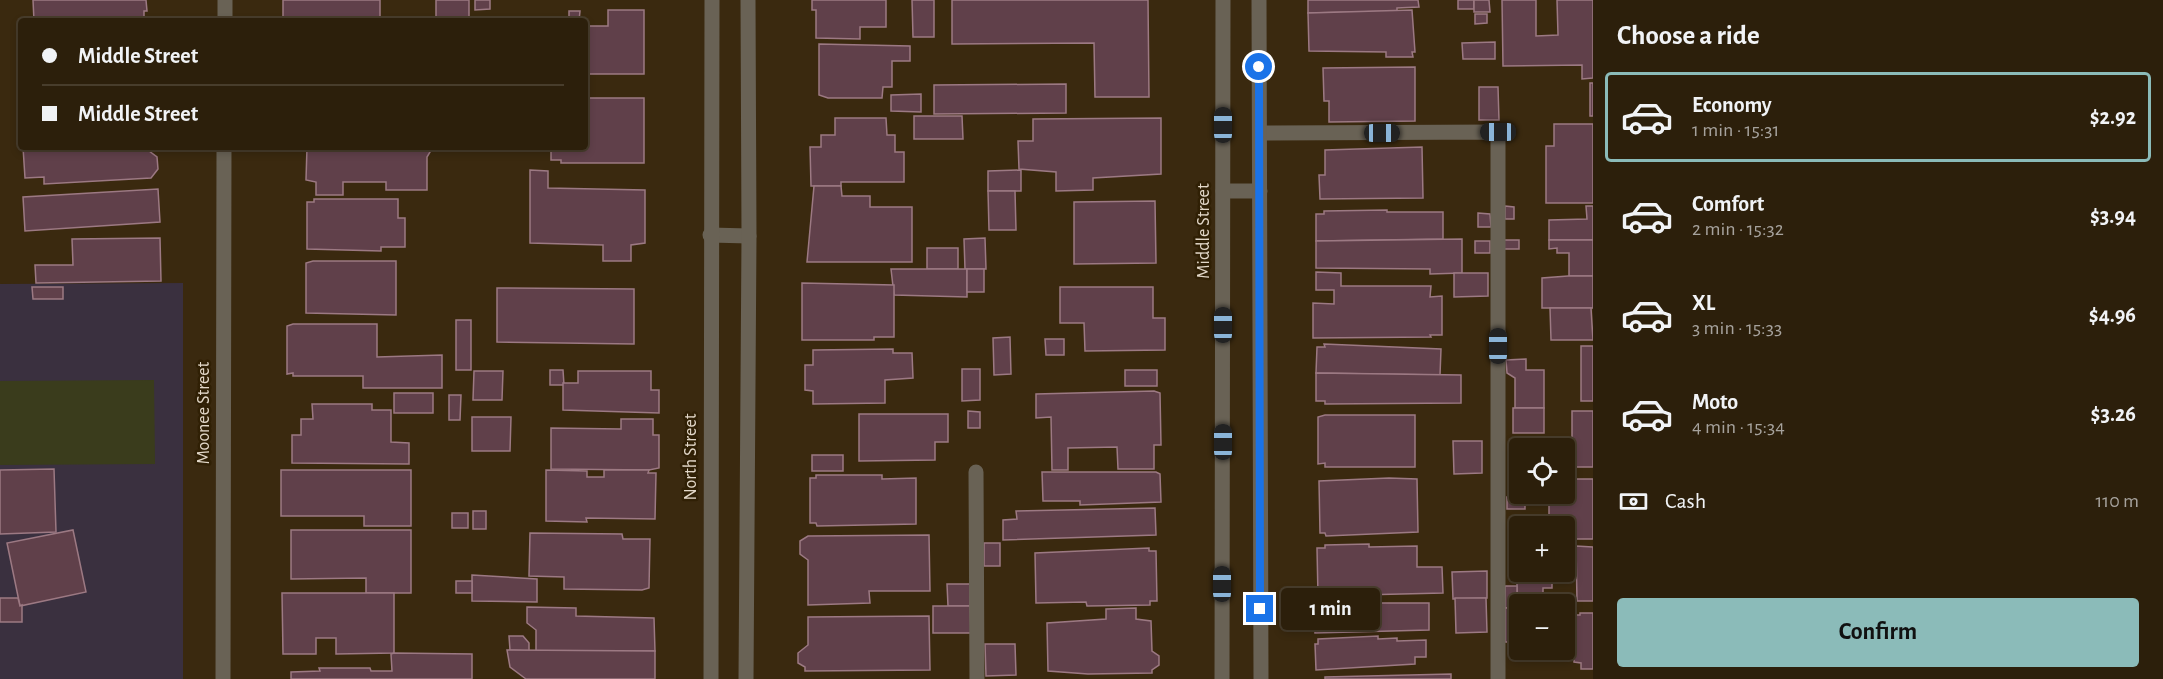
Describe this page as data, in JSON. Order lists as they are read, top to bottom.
{
  "streets": {
    "street": ["Middle Street", "Moonee Street", "North Street"]
  },
  "page": {
    "heading": "Choose a ride",
    "banner": ["Middle Street", "Middle Street"],
    "list": [
      {
        "name": "Economy",
        "note": "1 min · 15:31",
        "value": "$2.92"
      },
      {
        "name": "Comfort",
        "note": "2 min · 15:32",
        "value": "$3.94"
      },
      {
        "name": "XL",
        "note": "3 min · 15:33",
        "value": "$4.96"
      },
      {
        "name": "Moto",
        "note": "4 min · 15:34",
        "value": "$3.26"
      }
    ],
    "map_buttons": ["+", "−"],
    "pay": ["Cash", "110 m"],
    "buttons": "Confirm",
    "bubble": "1 min"
  }
}
